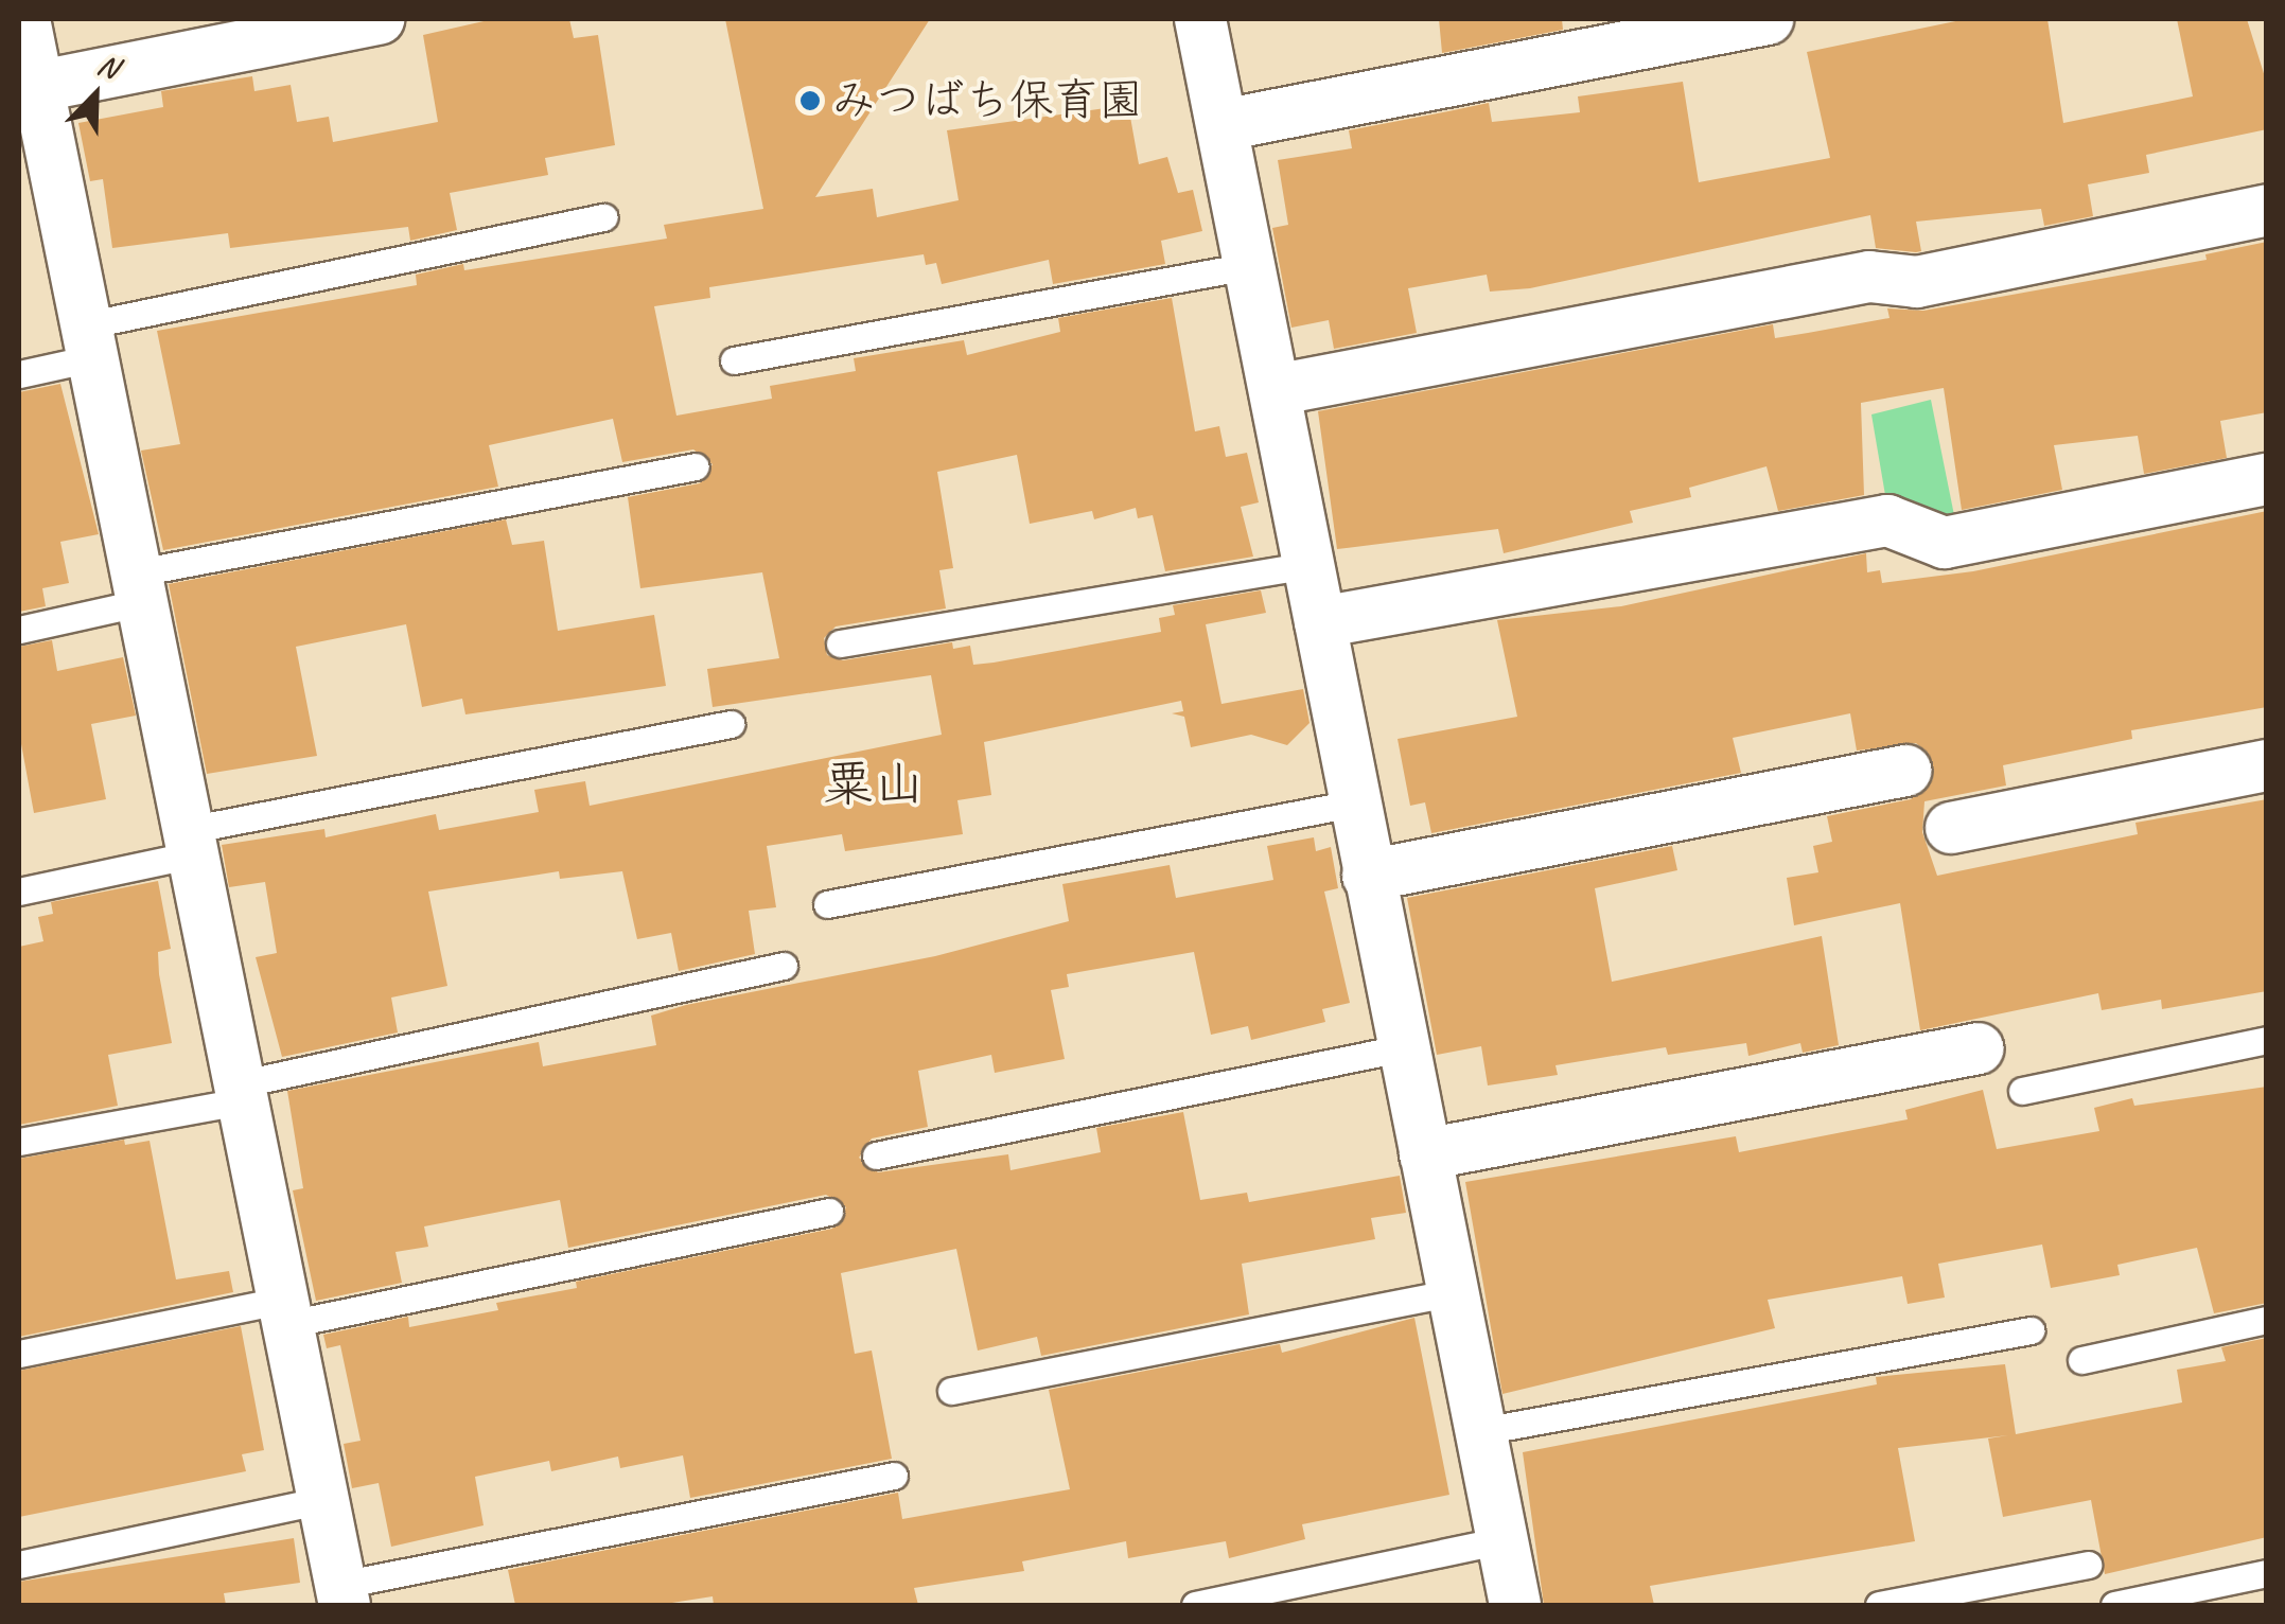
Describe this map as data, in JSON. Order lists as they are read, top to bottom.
{
  "districts": ["粟山"],
  "places": ["みつばち保育園"],
  "north": "top right"
}
